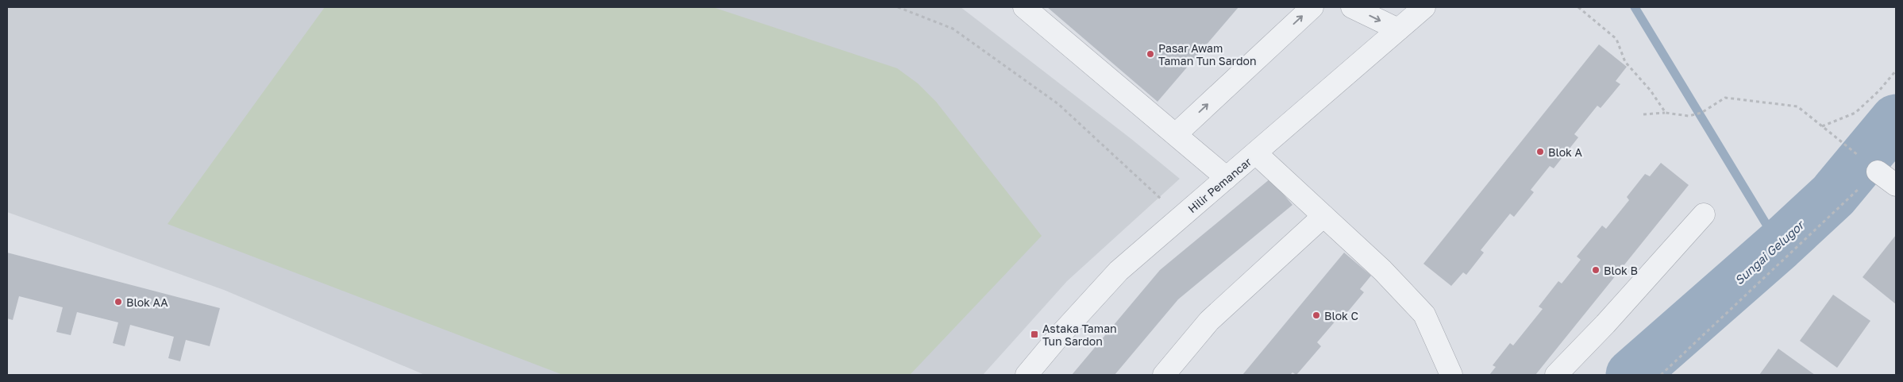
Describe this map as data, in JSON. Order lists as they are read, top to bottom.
{
  "streets": {
    "street": ["Hilir Pemancar"]
  },
  "water": ["Sungai Gelugor"],
  "places": {
    "other": [
      "Pasar Awam Taman Tun Sardon",
      "Blok A",
      "Blok B",
      "Blok AA",
      "Blok C"
    ],
    "transit": ["Astaka Taman Tun Sardon"]
  }
}
